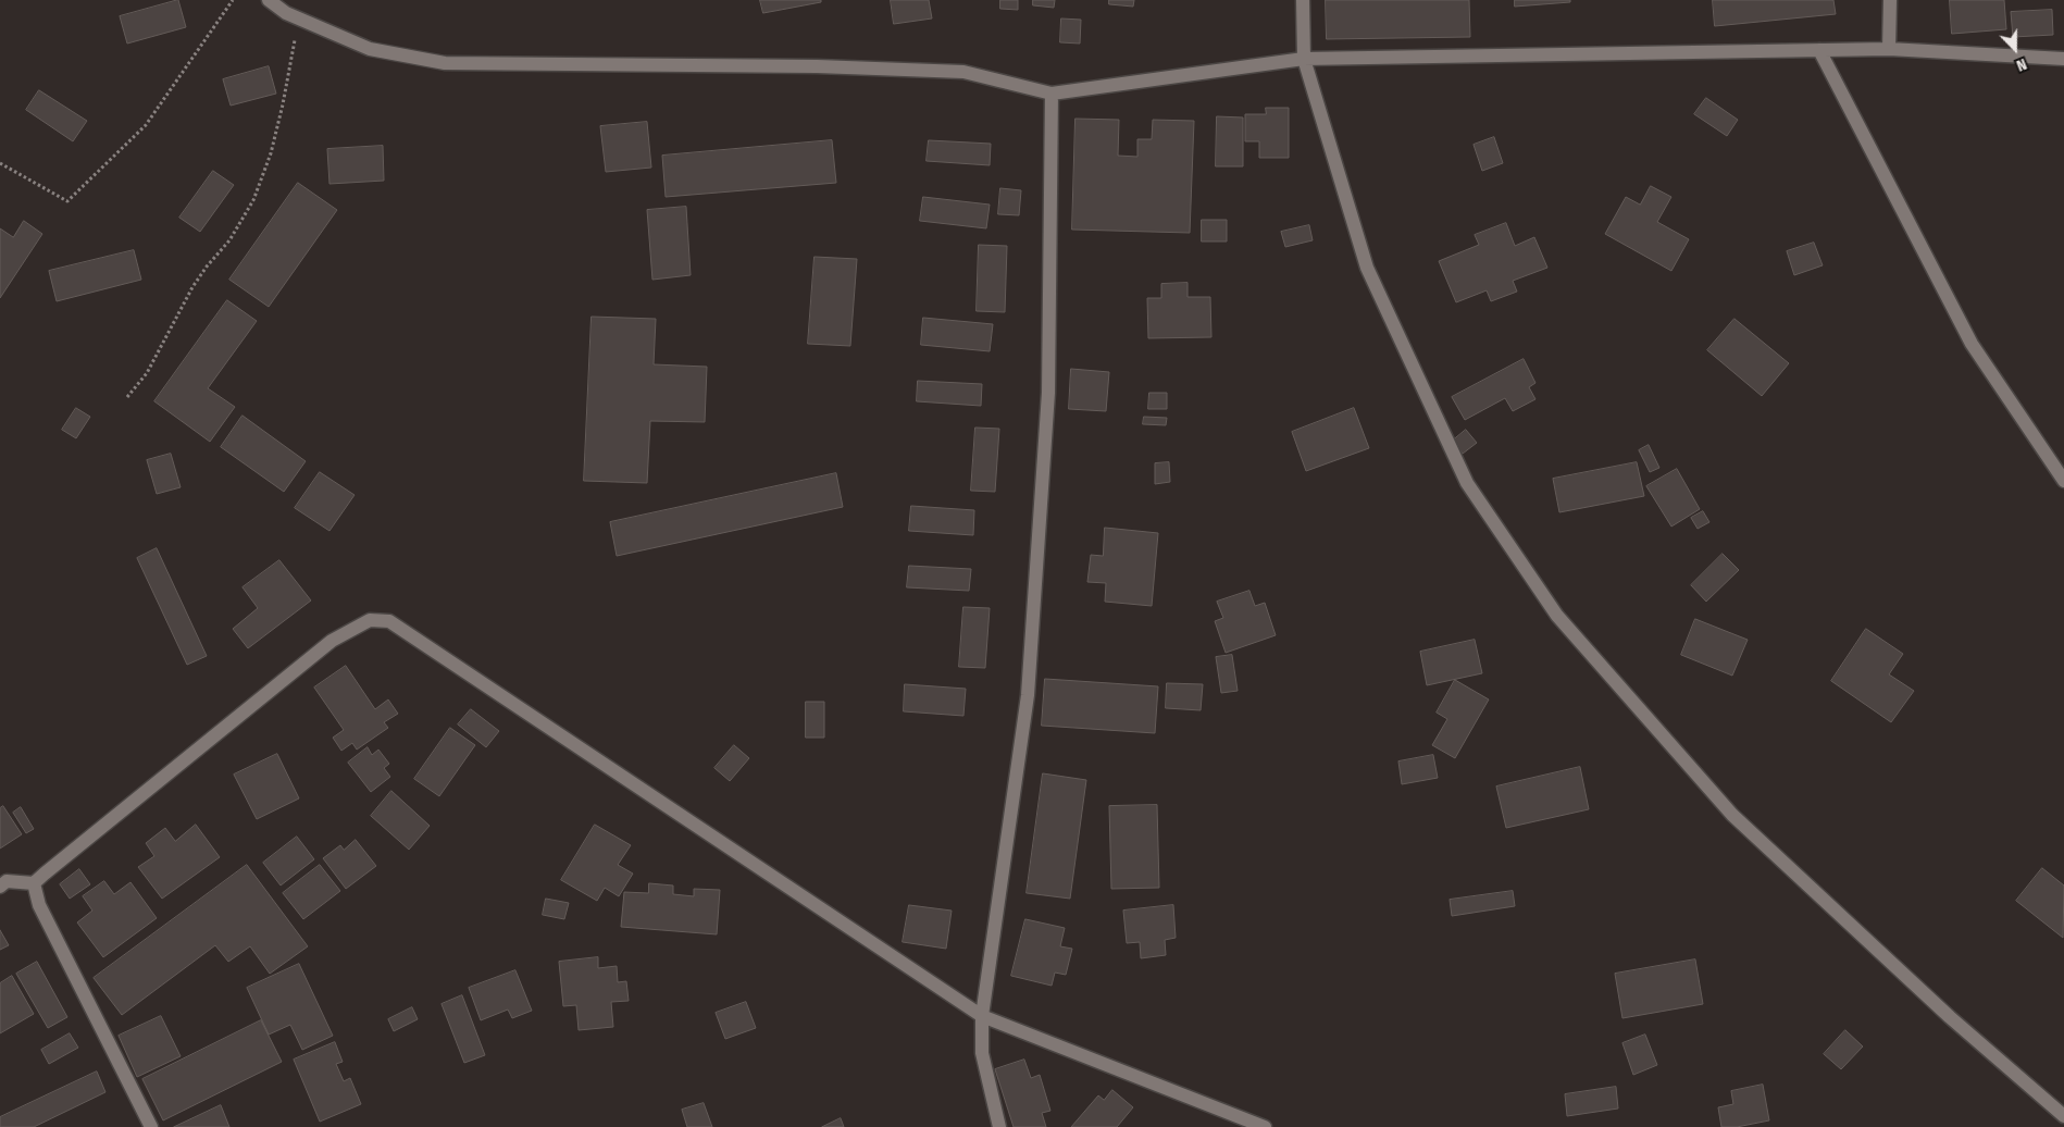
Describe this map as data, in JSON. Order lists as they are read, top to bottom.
{
  "north": "bottom"
}
